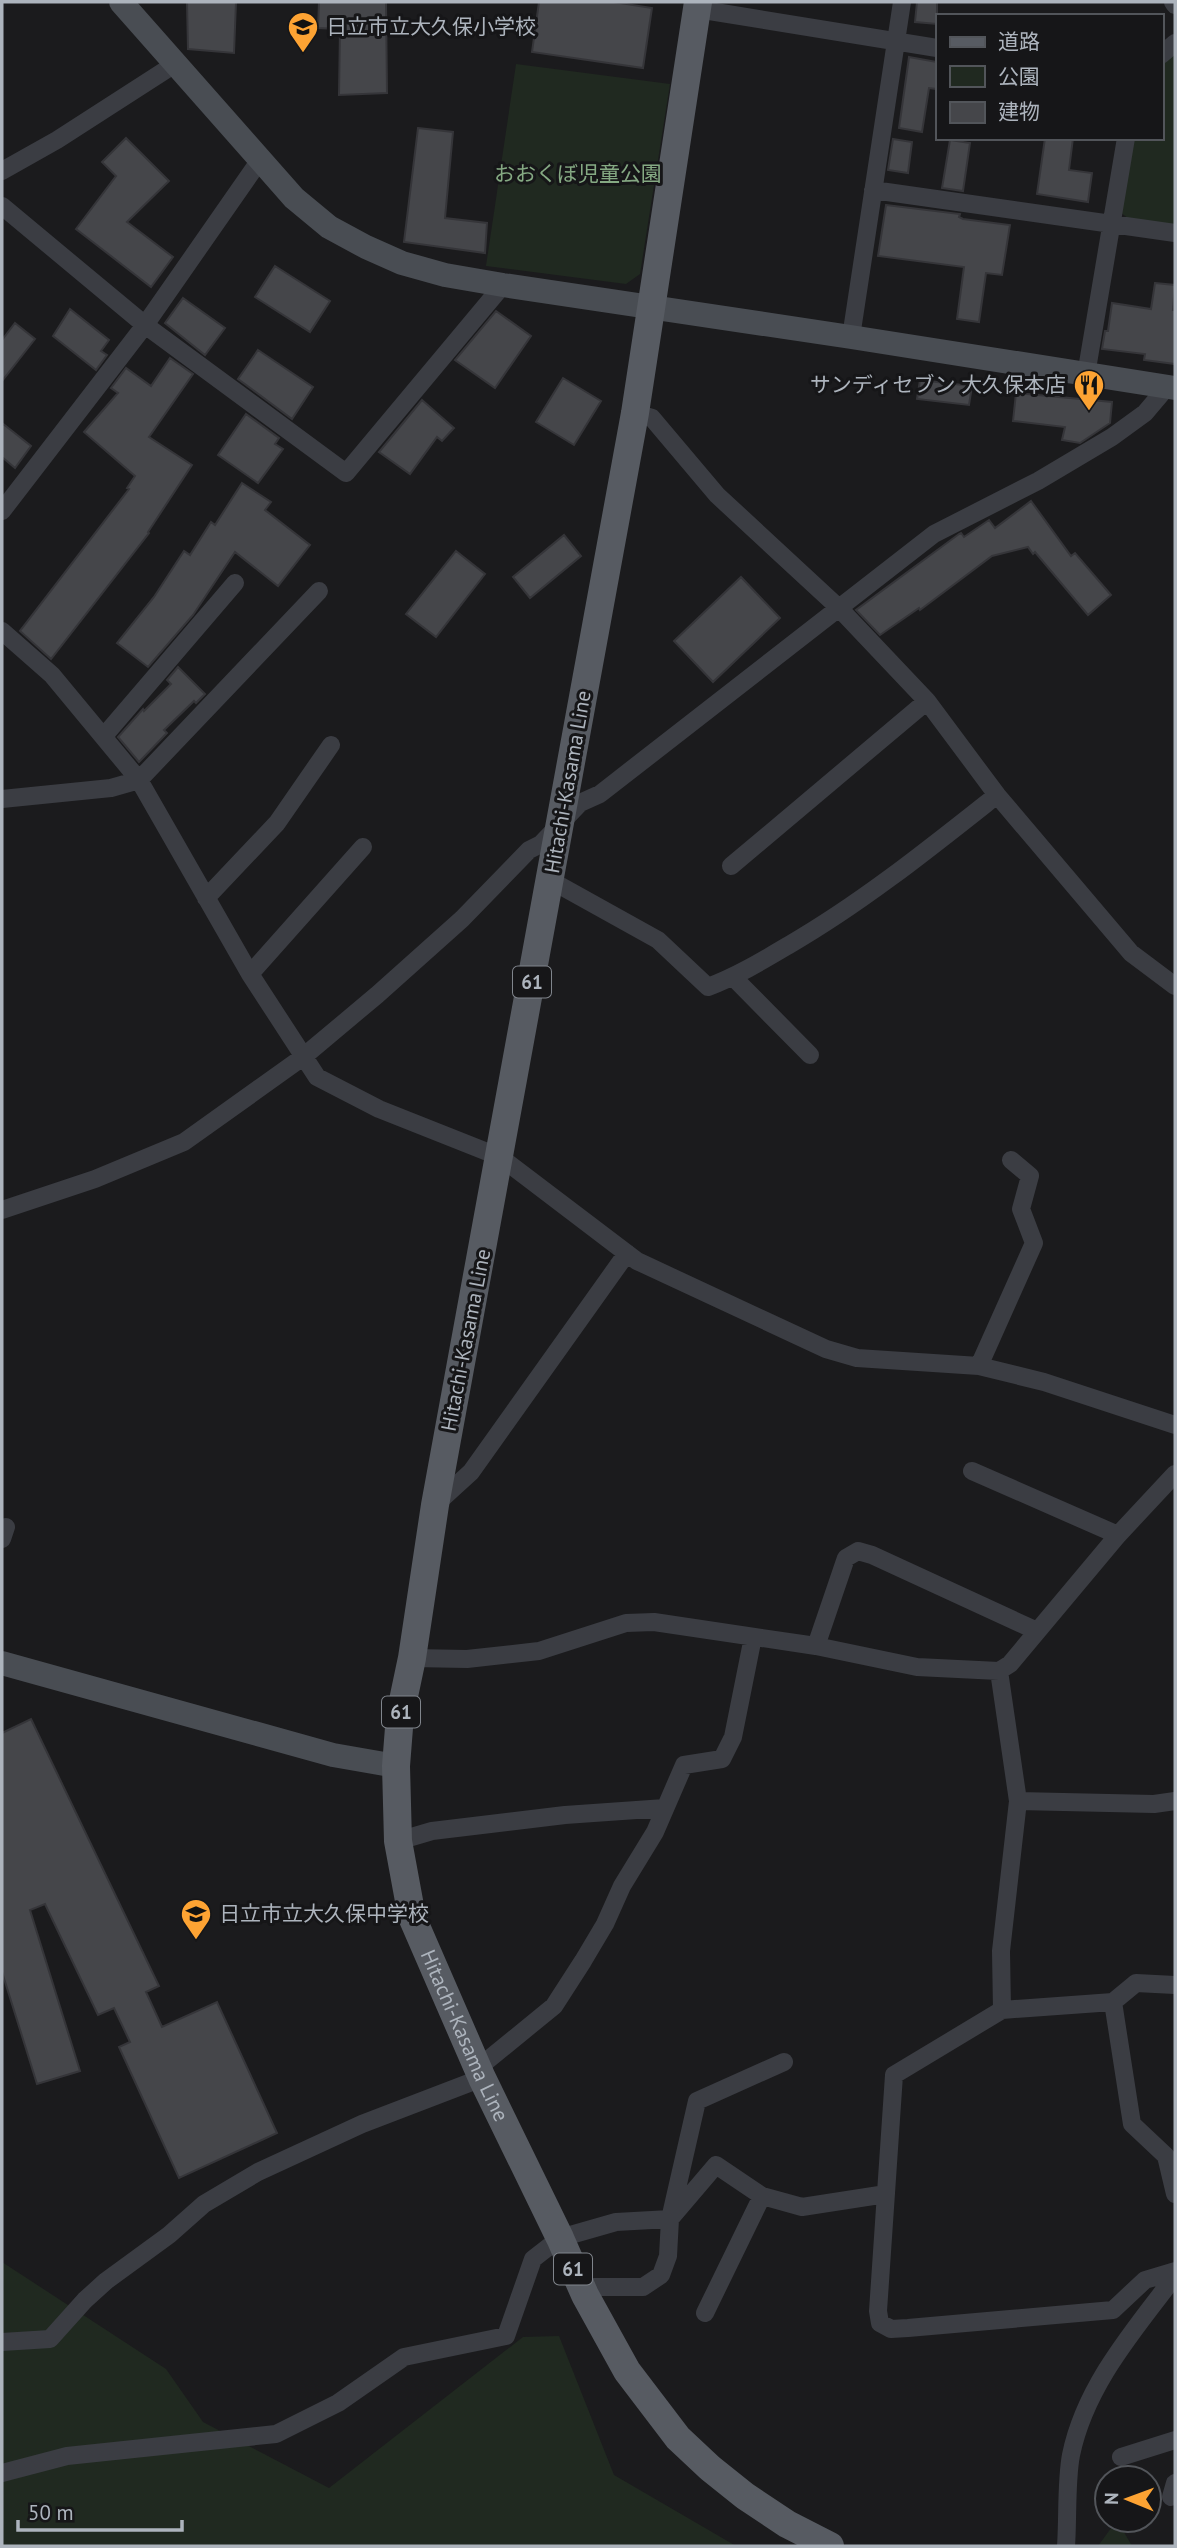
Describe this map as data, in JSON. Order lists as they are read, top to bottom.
{
  "streets": {
    "main road": ["Hitachi-Kasama Line", "61"]
  },
  "parks": ["おおくぼ児童公園"],
  "places": {
    "school or university": ["日立市立大久保小学校", "日立市立大久保中学校"],
    "restaurant": ["サンディセブン 大久保本店"]
  },
  "legend": ["道路", "公園", "建物"],
  "scale_bar": "50 m",
  "north": "left"
}
